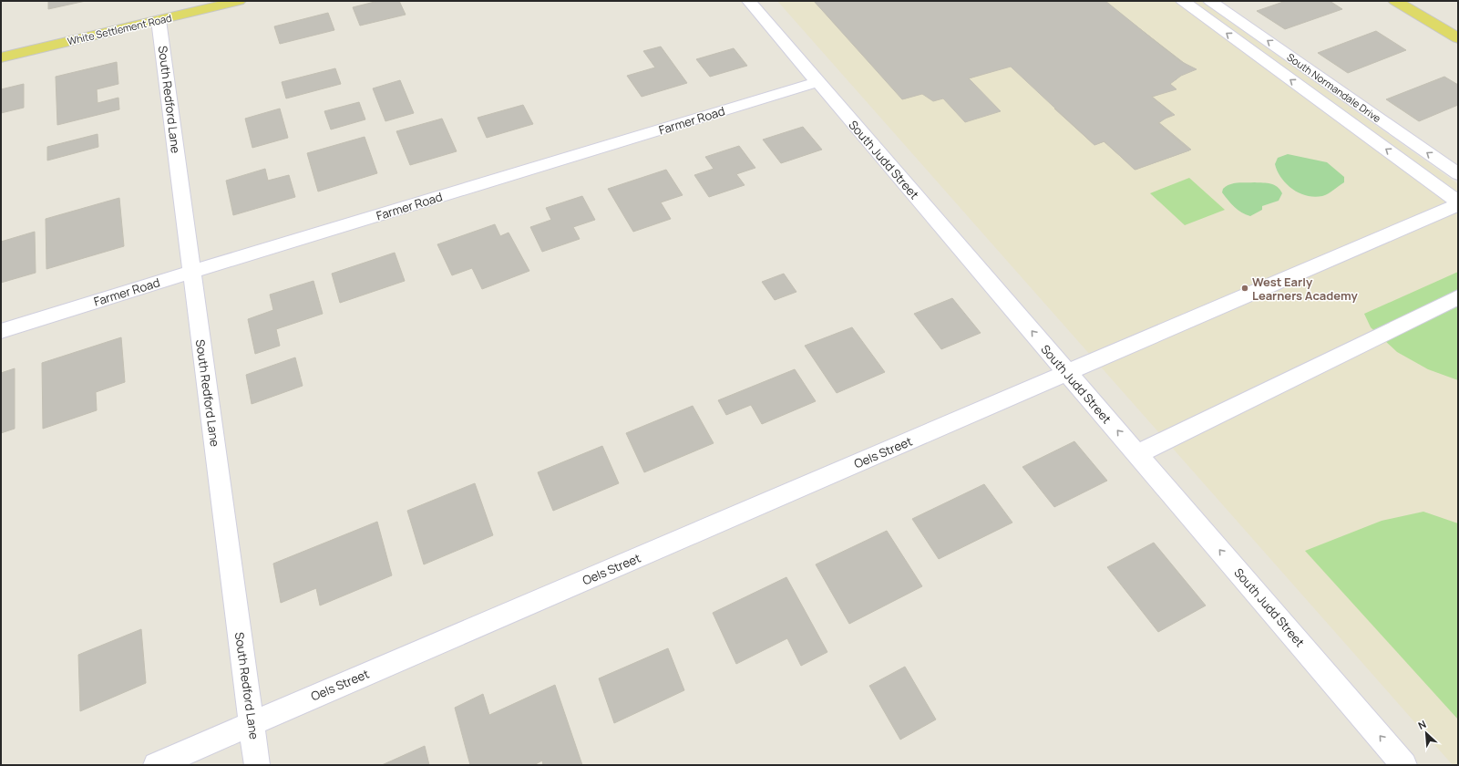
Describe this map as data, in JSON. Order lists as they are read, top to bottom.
{
  "streets": {
    "main road": ["White Settlement Road"],
    "street": [
      "South Normandale Drive",
      "South Redford Lane",
      "Farmer Road",
      "South Judd Street",
      "Oels Street"
    ]
  },
  "crossings": [
    ["White Settlement Road", "South Redford Lane"],
    ["South Redford Lane", "Farmer Road"],
    ["South Redford Lane", "Oels Street"],
    ["Farmer Road", "South Judd Street"],
    ["South Judd Street", "Oels Street"]
  ],
  "one_way": ["South Judd Street"],
  "places": ["West Early Learners Academy"],
  "north": "top left"
}
